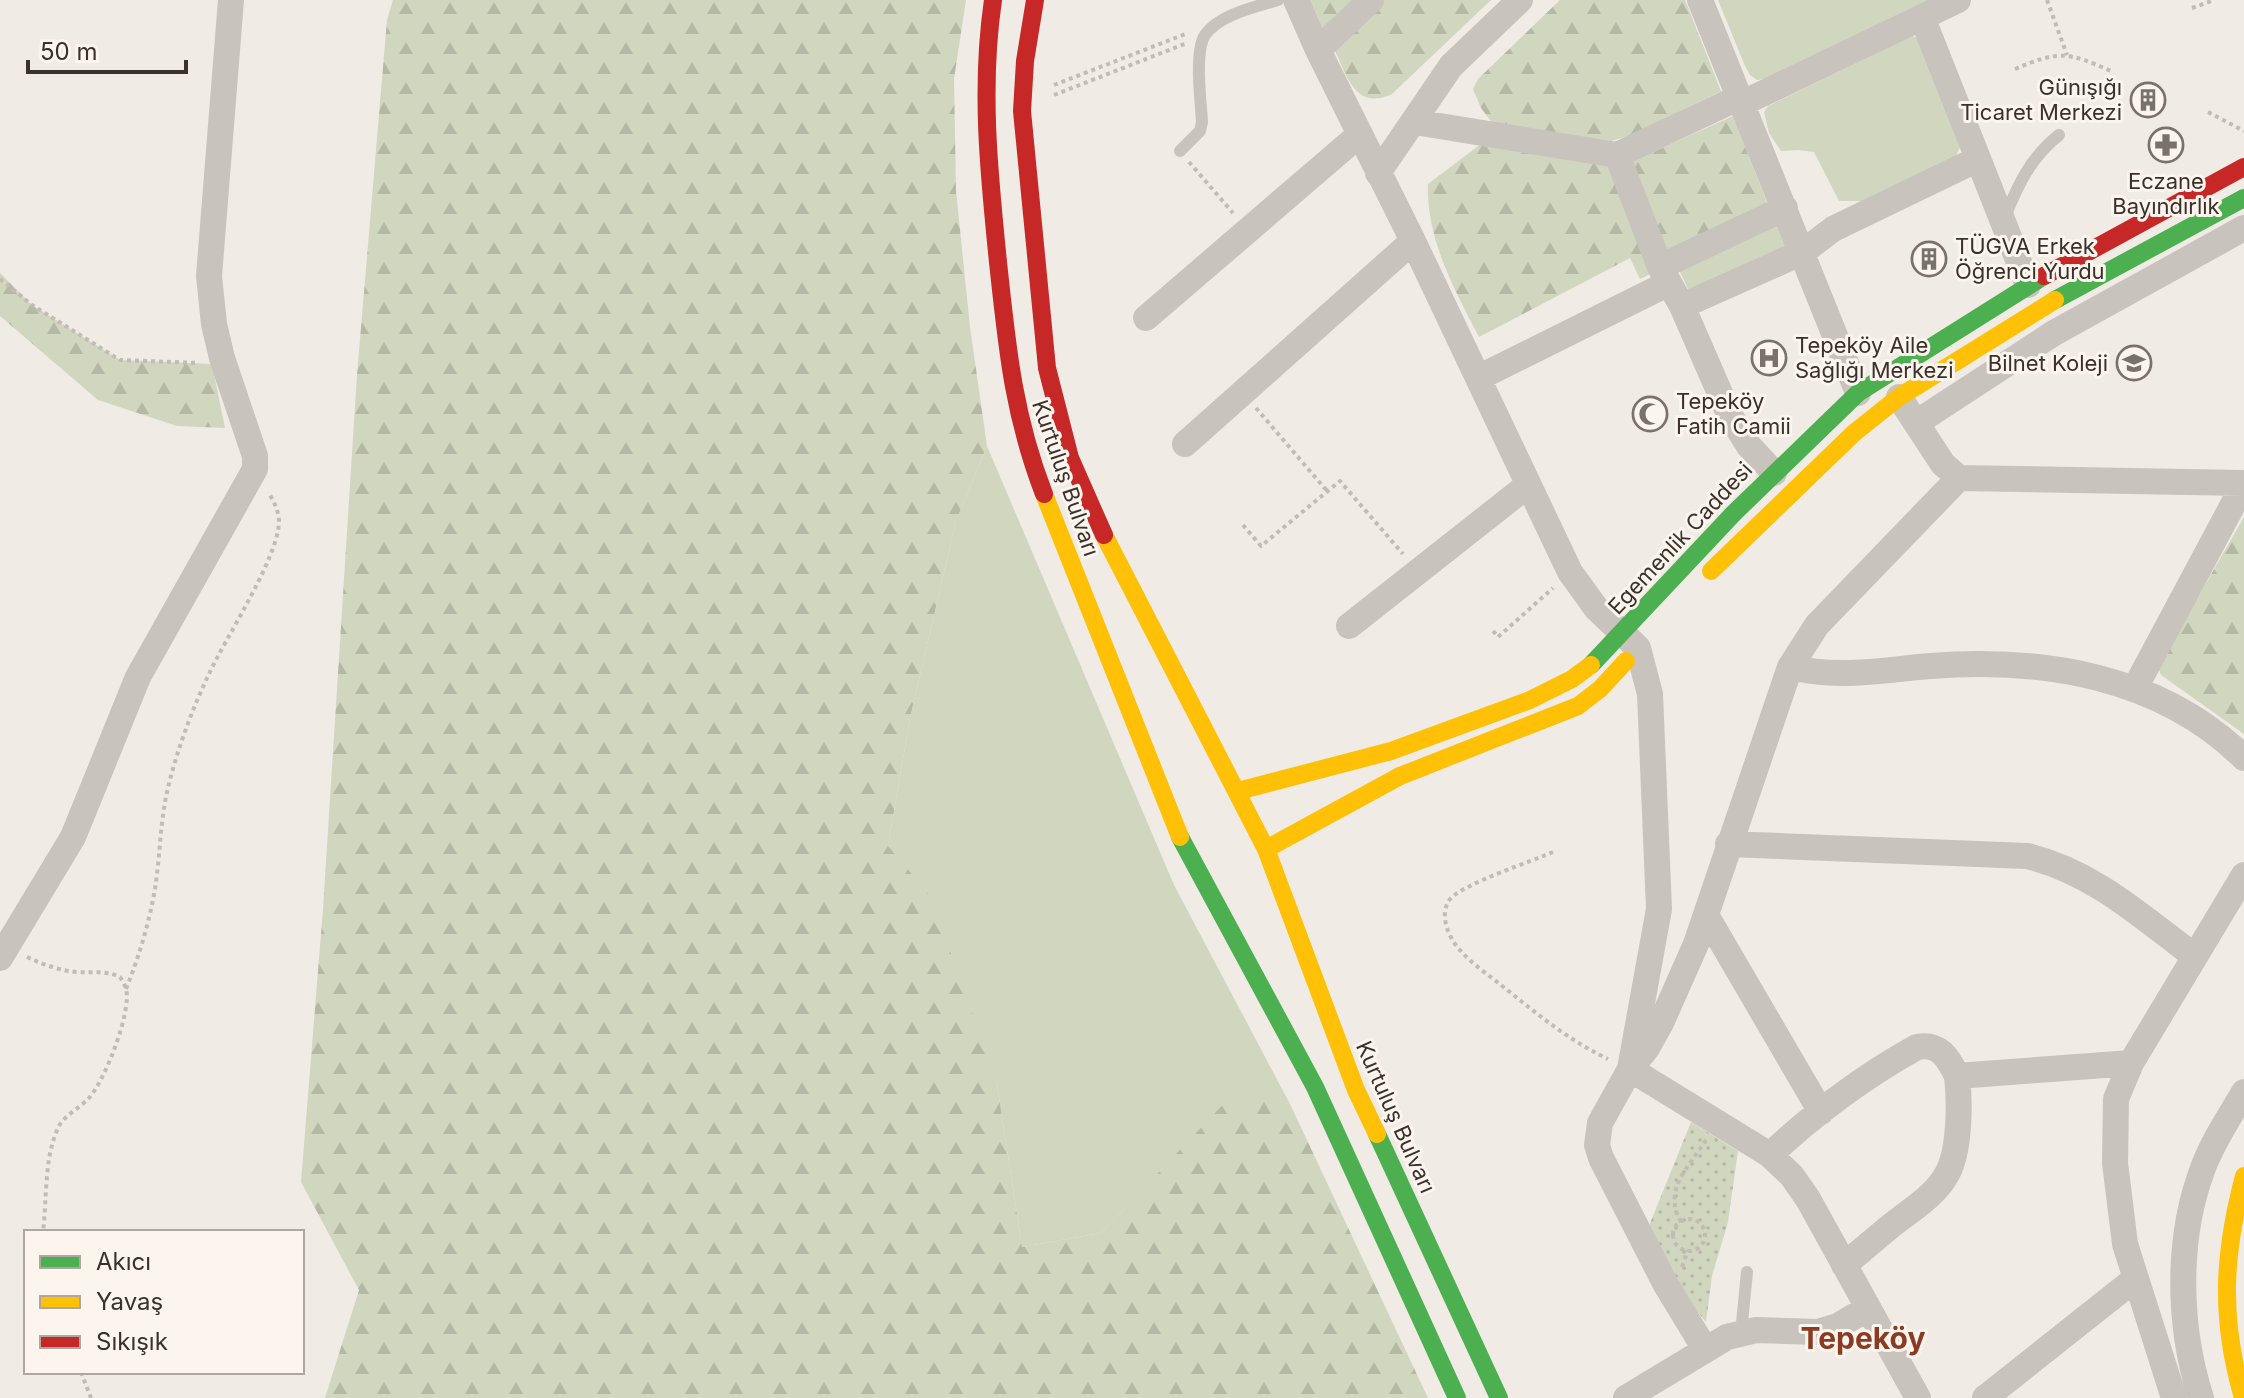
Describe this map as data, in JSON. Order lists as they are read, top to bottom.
{
  "streets": {
    "main road": ["Kurtuluş Bulvarı", "Egemenlik Caddesi"]
  },
  "crossings": [
    ["Kurtuluş Bulvarı", "Egemenlik Caddesi"]
  ],
  "districts": ["Tepeköy"],
  "places": {
    "building": ["Günışığı Ticaret Merkezi", "TÜGVA Erkek Öğrenci Yurdu"],
    "pharmacy": ["Eczane Bayındırlık"],
    "hospital": ["Tepeköy Aile Sağlığı Merkezi"],
    "school or university": ["Bilnet Koleji"],
    "mosque": ["Tepeköy Fatih Camii"]
  },
  "legend": ["Akıcı", "Yavaş", "Sıkışık"],
  "scale_bar": "50 m"
}
